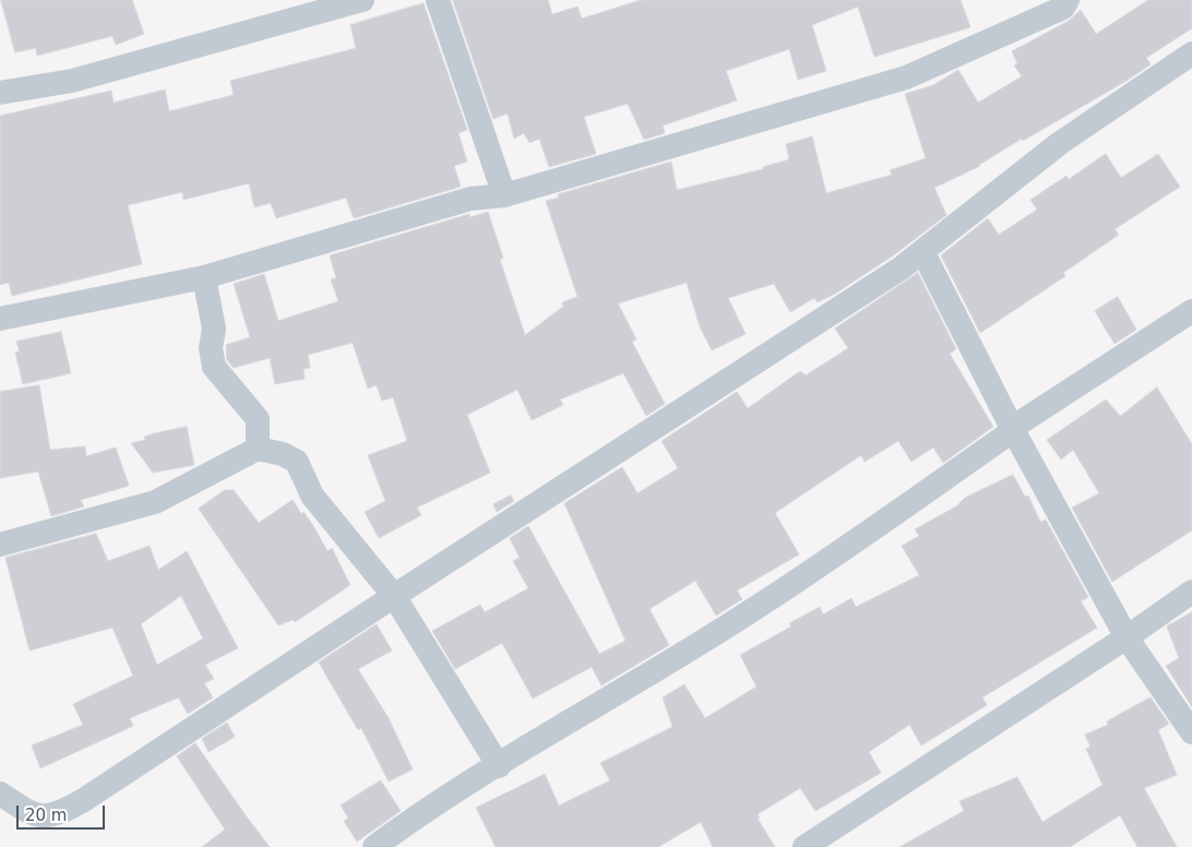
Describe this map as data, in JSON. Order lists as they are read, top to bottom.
{
  "scale_bar": "20 m"
}
